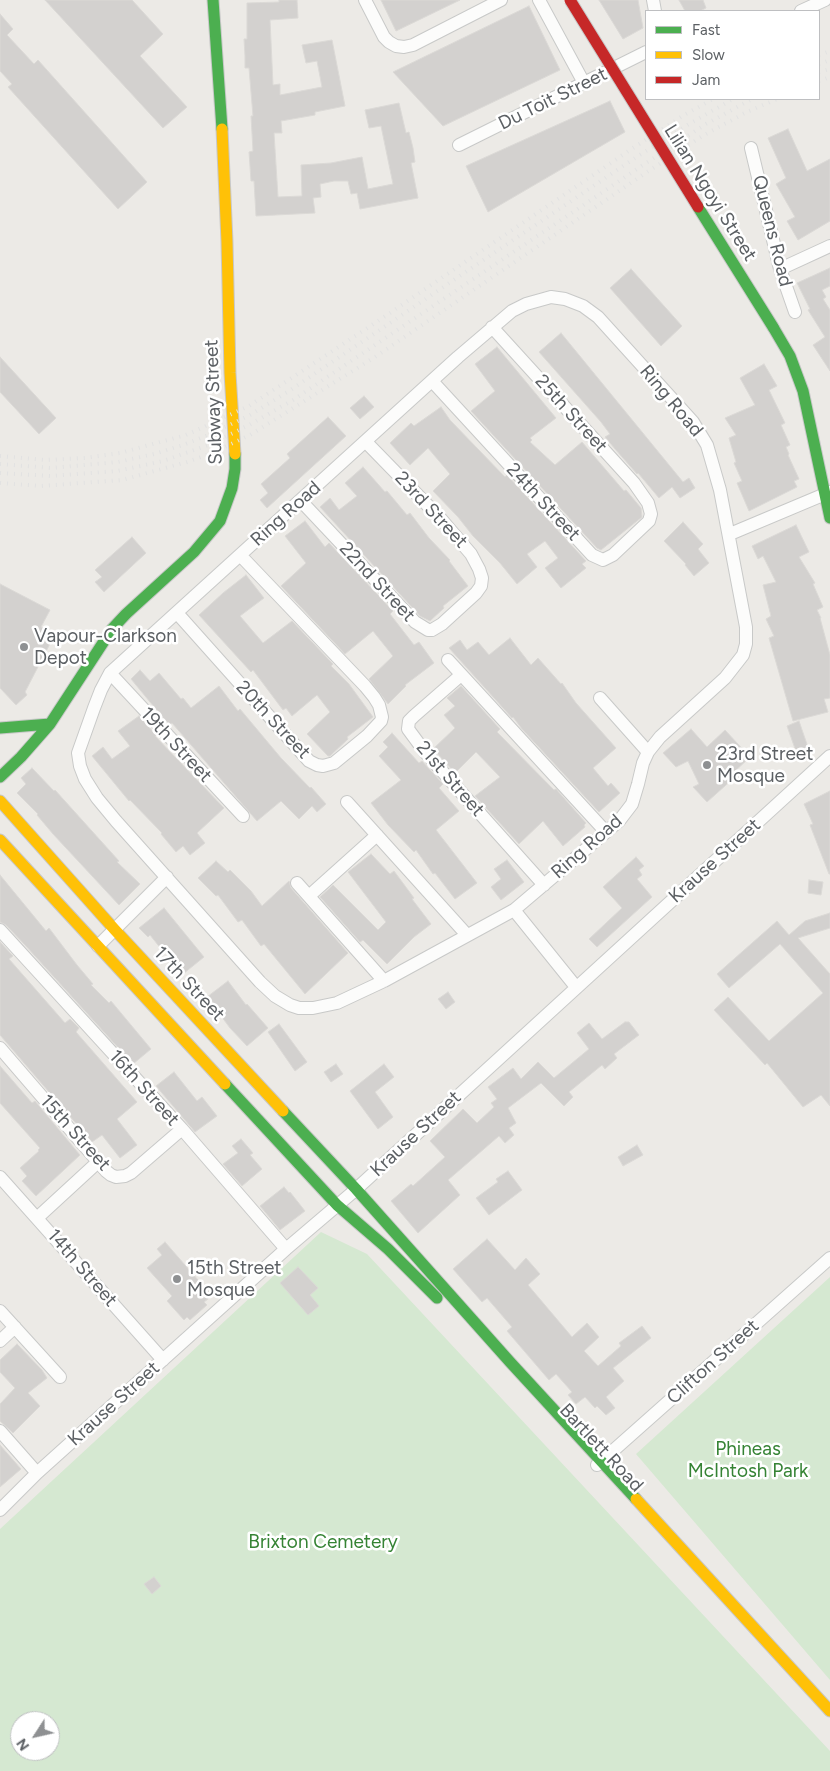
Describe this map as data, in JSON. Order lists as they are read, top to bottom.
{
  "streets": {
    "main road": [
      "Lilian Ngoyi Street",
      "Subway Street",
      "17th Street",
      "Bartlett Road"
    ],
    "street": [
      "Du Toit Street",
      "Queens Road",
      "Ring Road",
      "25th Street",
      "24th Street",
      "23rd Street",
      "22nd Street",
      "20th Street",
      "19th Street",
      "21st Street",
      "Krause Street",
      "16th Street",
      "15th Street",
      "14th Street",
      "Clifton Street"
    ]
  },
  "crossings": [
    ["Ring Road", "25th Street"],
    ["Ring Road", "24th Street"],
    ["Ring Road", "23rd Street"],
    ["Ring Road", "22nd Street"],
    ["Ring Road", "20th Street"],
    ["Ring Road", "19th Street"],
    ["Ring Road", "21st Street"],
    ["25th Street", "24th Street"],
    ["23rd Street", "22nd Street"],
    ["Krause Street", "17th Street"],
    ["Krause Street", "16th Street"],
    ["Krause Street", "14th Street"],
    ["Krause Street", "Bartlett Road"],
    ["17th Street", "Bartlett Road"],
    ["16th Street", "15th Street"],
    ["Clifton Street", "Bartlett Road"]
  ],
  "parks": ["Phineas McIntosh Park", "Brixton Cemetery"],
  "places": ["Vapour-Clarkson Depot", "23rd Street Mosque", "15th Street Mosque"],
  "legend": ["Fast", "Slow", "Jam"],
  "north": "bottom left"
}
